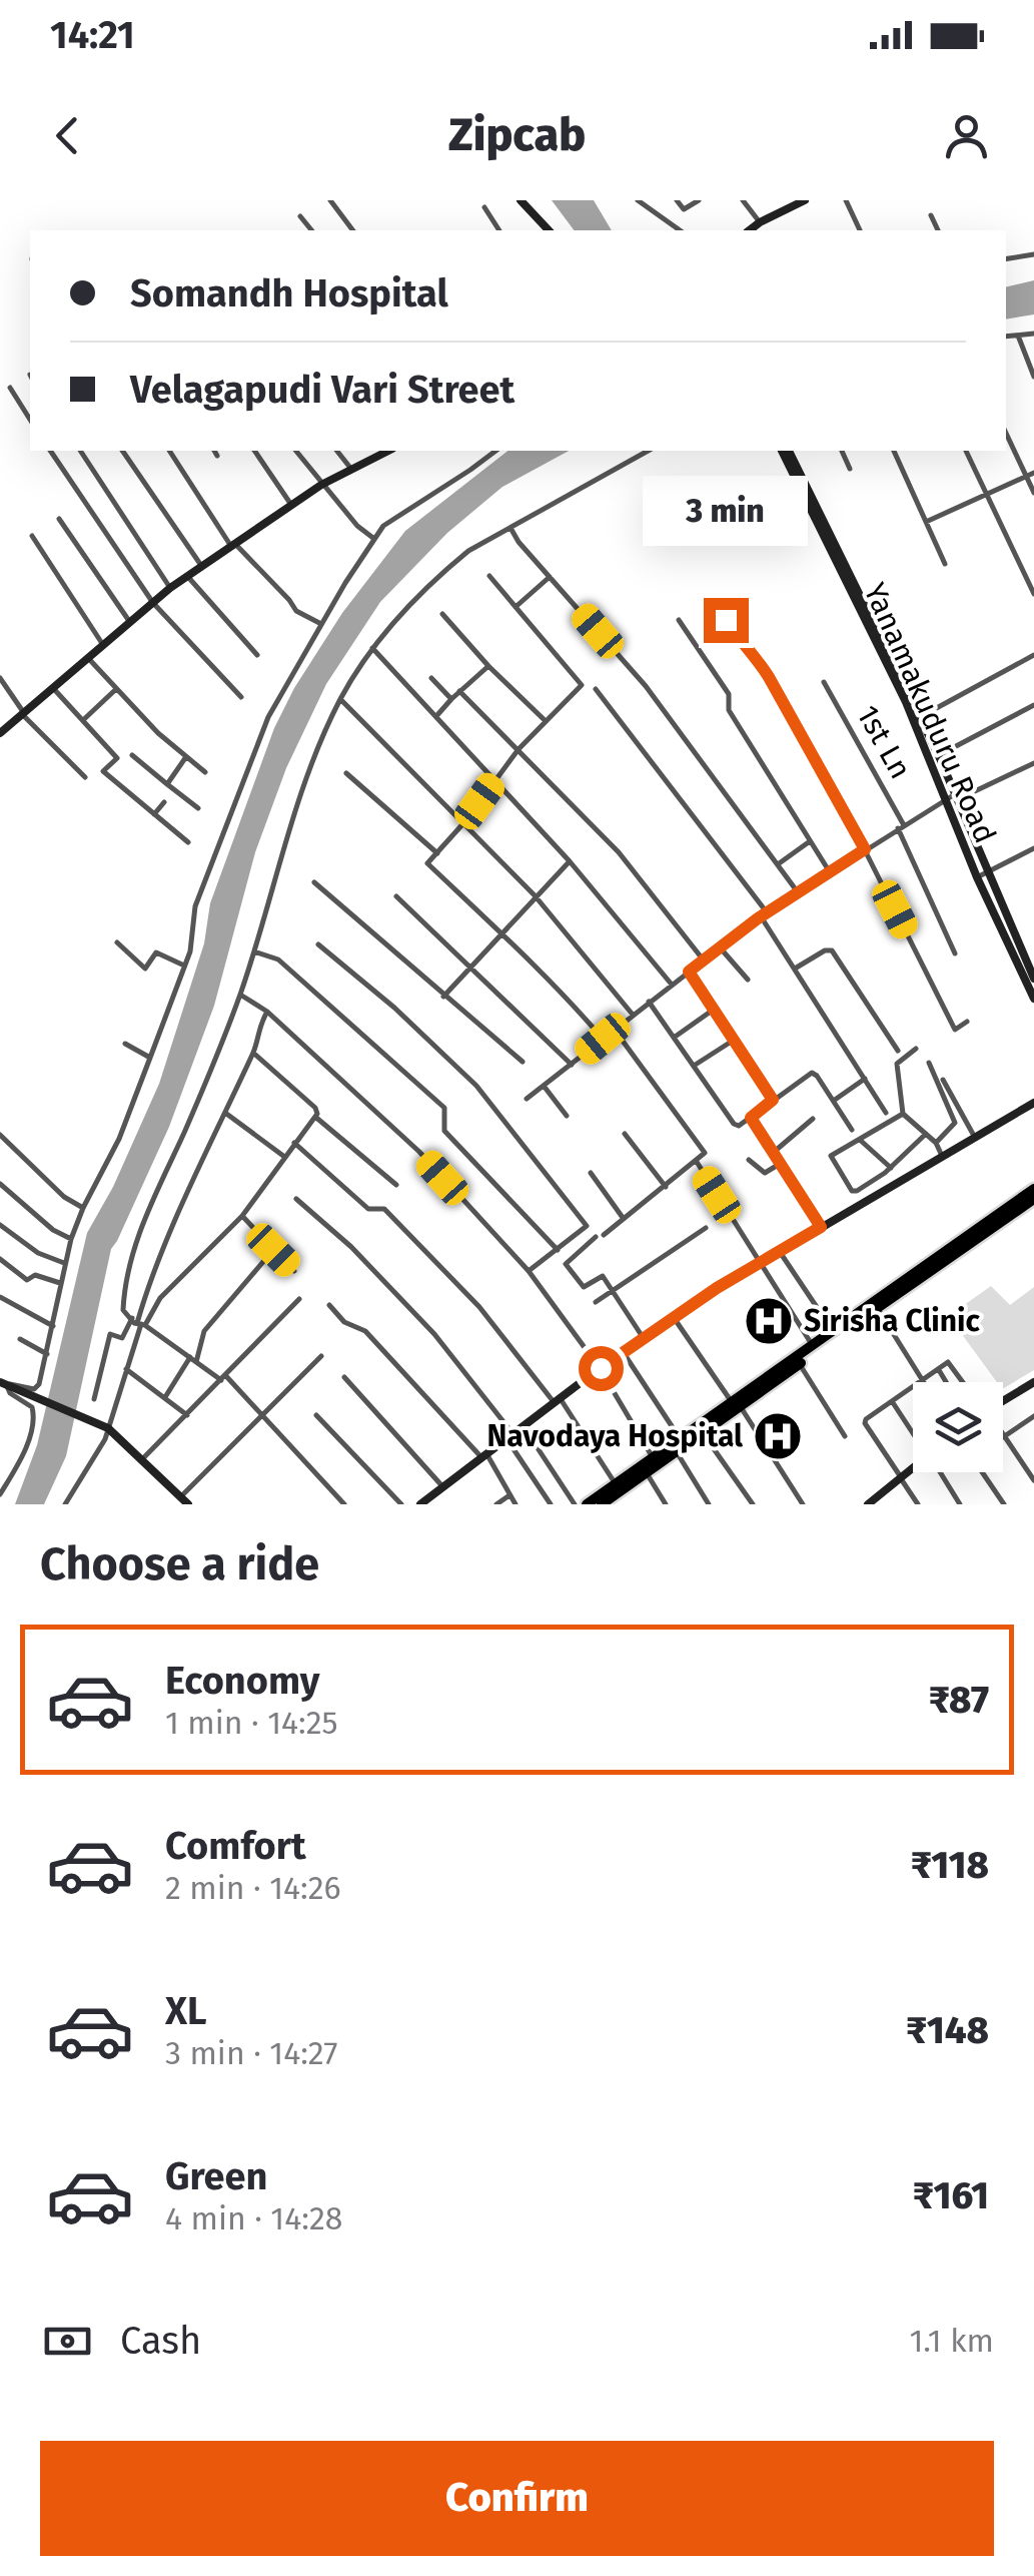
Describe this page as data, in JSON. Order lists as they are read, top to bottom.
{
  "streets": {
    "street": ["Yanamakuduru Road", "1st Ln"]
  },
  "places": {
    "hospital": ["Sirisha Clinic", "Navodaya Hospital"]
  },
  "page": {
    "status": "14:21",
    "header": "Zipcab",
    "banner": ["Somandh Hospital", "Velagapudi Vari Street"],
    "bubble": "3 min",
    "heading": "Choose a ride",
    "list": [
      {
        "name": "Economy",
        "note": "1 min · 14:25",
        "value": "₹87"
      },
      {
        "name": "Comfort",
        "note": "2 min · 14:26",
        "value": "₹118"
      },
      {
        "name": "XL",
        "note": "3 min · 14:27",
        "value": "₹148"
      },
      {
        "name": "Green",
        "note": "4 min · 14:28",
        "value": "₹161"
      }
    ],
    "pay": ["Cash", "1.1 km"],
    "buttons": "Confirm"
  }
}
